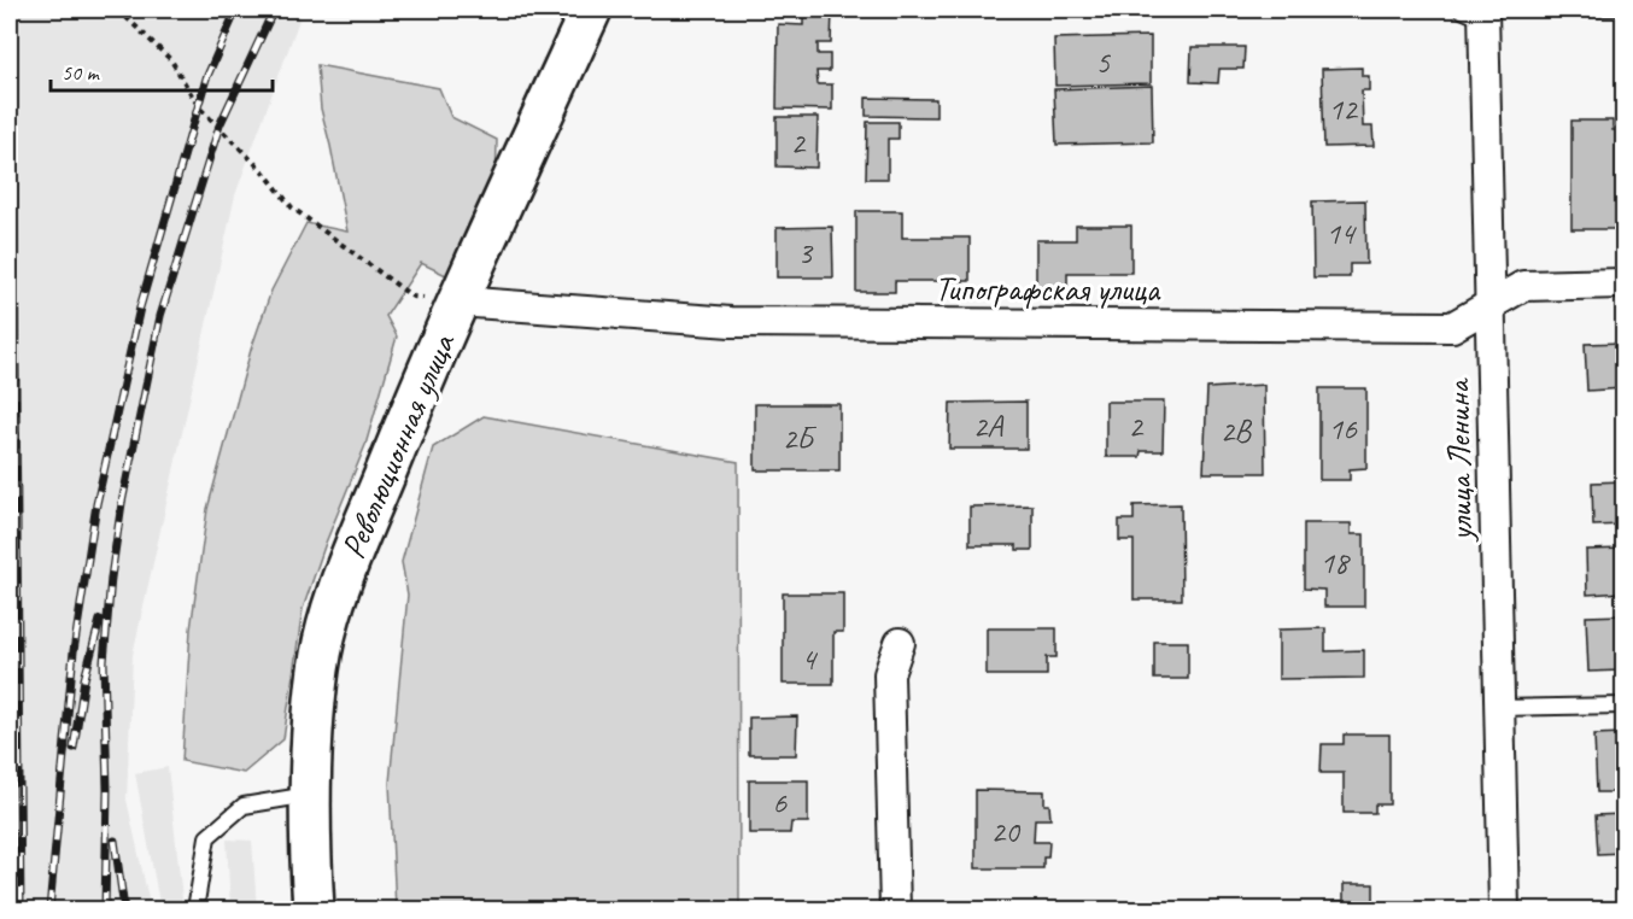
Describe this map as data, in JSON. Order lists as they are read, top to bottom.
{
  "streets": {
    "main road": ["Революционная улица"],
    "street": ["Типографская улица", "улица Ленина"]
  },
  "crossings": [
    ["Типографская улица", "Революционная улица"],
    ["Типографская улица", "улица Ленина"]
  ],
  "house_numbers": [
    "5",
    "12",
    "2",
    "14",
    "3",
    "2А",
    "2",
    "16",
    "2В",
    "2Б",
    "18",
    "4",
    "6",
    "20"
  ],
  "scale_bar": "50 m"
}
